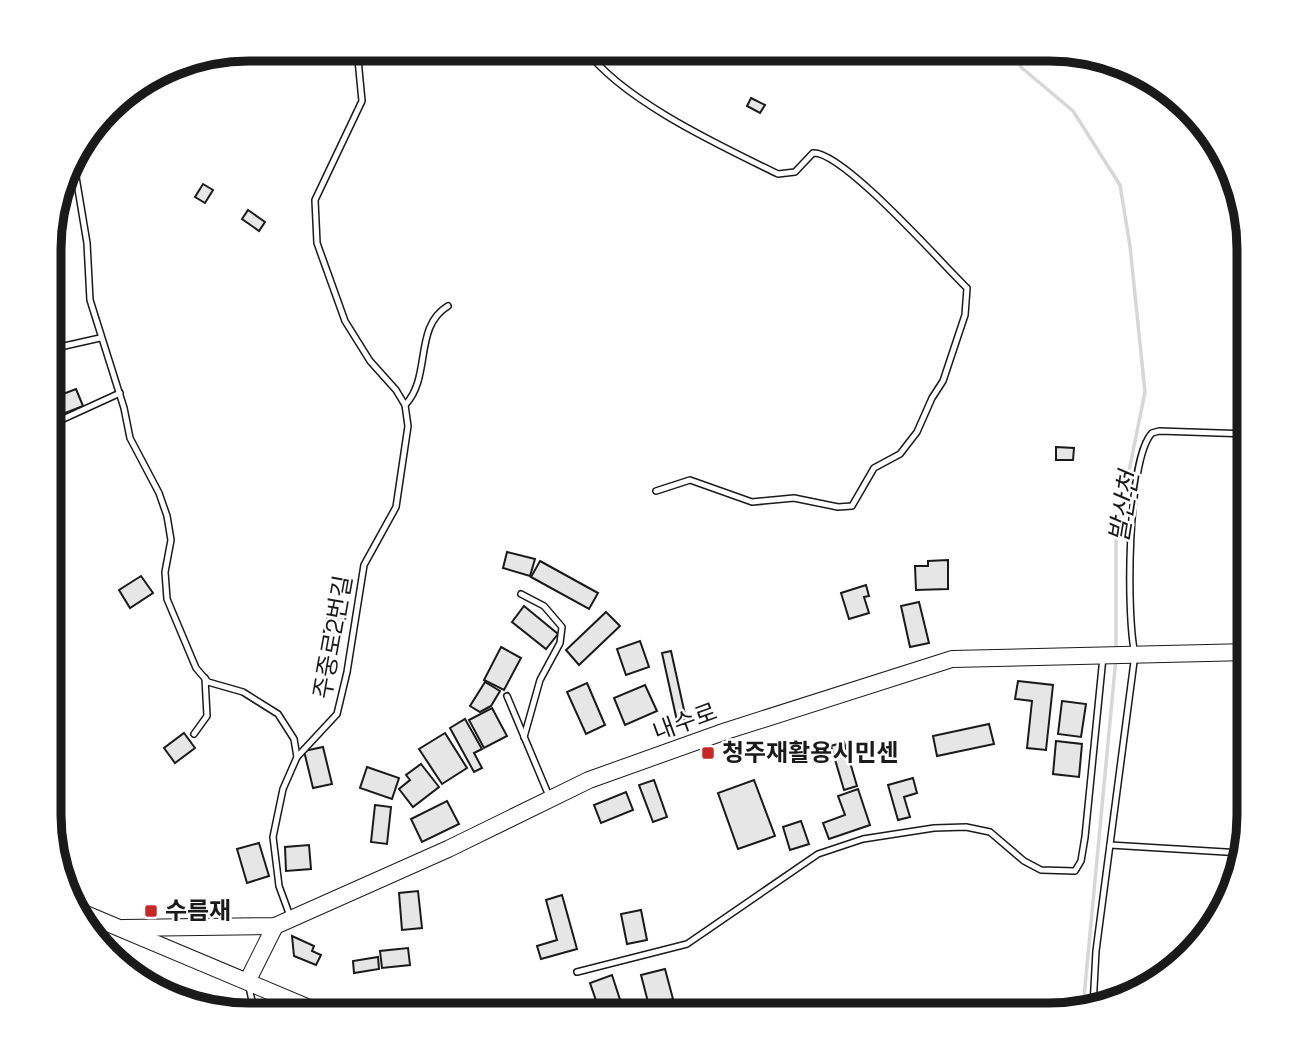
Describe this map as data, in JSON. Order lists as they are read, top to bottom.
{
  "streets": {
    "street": ["내수로"],
    "lane": ["주중로2번길"]
  },
  "crossings": [
    ["주중로2번길", "내수로"]
  ],
  "water": ["발산천"],
  "places": {
    "transit": ["청주재활용시민센", "수름재"]
  }
}
